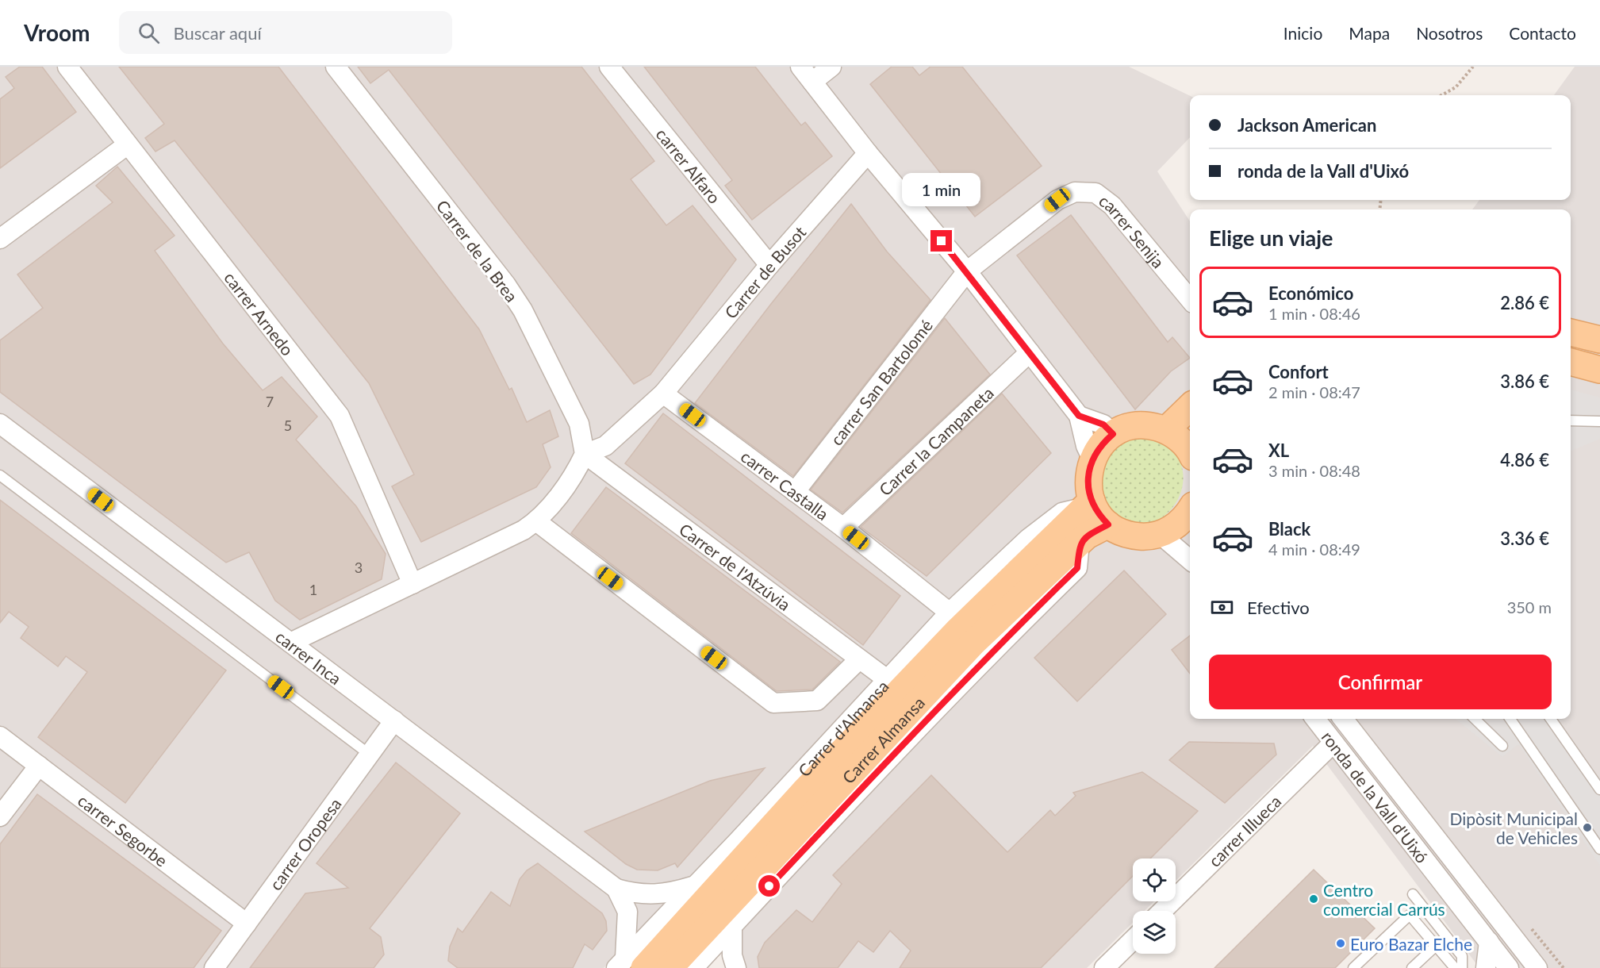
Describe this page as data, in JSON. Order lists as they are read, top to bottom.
{
  "streets": {
    "main road": ["Carrer d'Almansa", "Carrer Almansa"],
    "street": [
      "carrer Alfaro",
      "carrer Senija",
      "Carrer de la Brea",
      "Carrer de Busot",
      "carrer Arnedo",
      "carrer San Bartolomé",
      "Carrer la Campaneta",
      "carrer Castalla",
      "Carrer de l'Atzúvia",
      "carrer Inca",
      "ronda de la Vall d'Uixó",
      "carrer Segorbe",
      "carrer Illueca",
      "carrer Oropesa"
    ]
  },
  "crossings": [
    ["carrer Alfaro", "Carrer de Busot"],
    ["carrer Senija", "carrer San Bartolomé"],
    ["Carrer de la Brea", "Carrer de l'Atzúvia"],
    ["Carrer de Busot", "carrer Castalla"],
    ["carrer San Bartolomé", "carrer Castalla"],
    ["Carrer la Campaneta", "carrer Castalla"],
    ["carrer Castalla", "Carrer d'Almansa"],
    ["Carrer de l'Atzúvia", "Carrer d'Almansa"],
    ["carrer Inca", "carrer Oropesa"],
    ["ronda de la Vall d'Uixó", "carrer Illueca"],
    ["carrer Segorbe", "carrer Oropesa"]
  ],
  "places": ["Dipòsit Municipal de Vehicles", "Centro comercial Carrús", "Euro Bazar Elche"],
  "house_numbers": [
    "7",
    "5",
    "3",
    "1"
  ],
  "page": {
    "header": "Vroom",
    "search": "Buscar aquí",
    "nav": [
      "Inicio",
      "Mapa",
      "Nosotros",
      "Contacto"
    ],
    "banner": ["Jackson American", "ronda de la Vall d'Uixó"],
    "bubble": "1 min",
    "heading": "Elige un viaje",
    "list": [
      {
        "name": "Económico",
        "note": "1 min · 08:46",
        "value": "2.86 €"
      },
      {
        "name": "Confort",
        "note": "2 min · 08:47",
        "value": "3.86 €"
      },
      {
        "name": "XL",
        "note": "3 min · 08:48",
        "value": "4.86 €"
      },
      {
        "name": "Black",
        "note": "4 min · 08:49",
        "value": "3.36 €"
      }
    ],
    "pay": ["Efectivo", "350 m"],
    "buttons": "Confirmar"
  }
}
